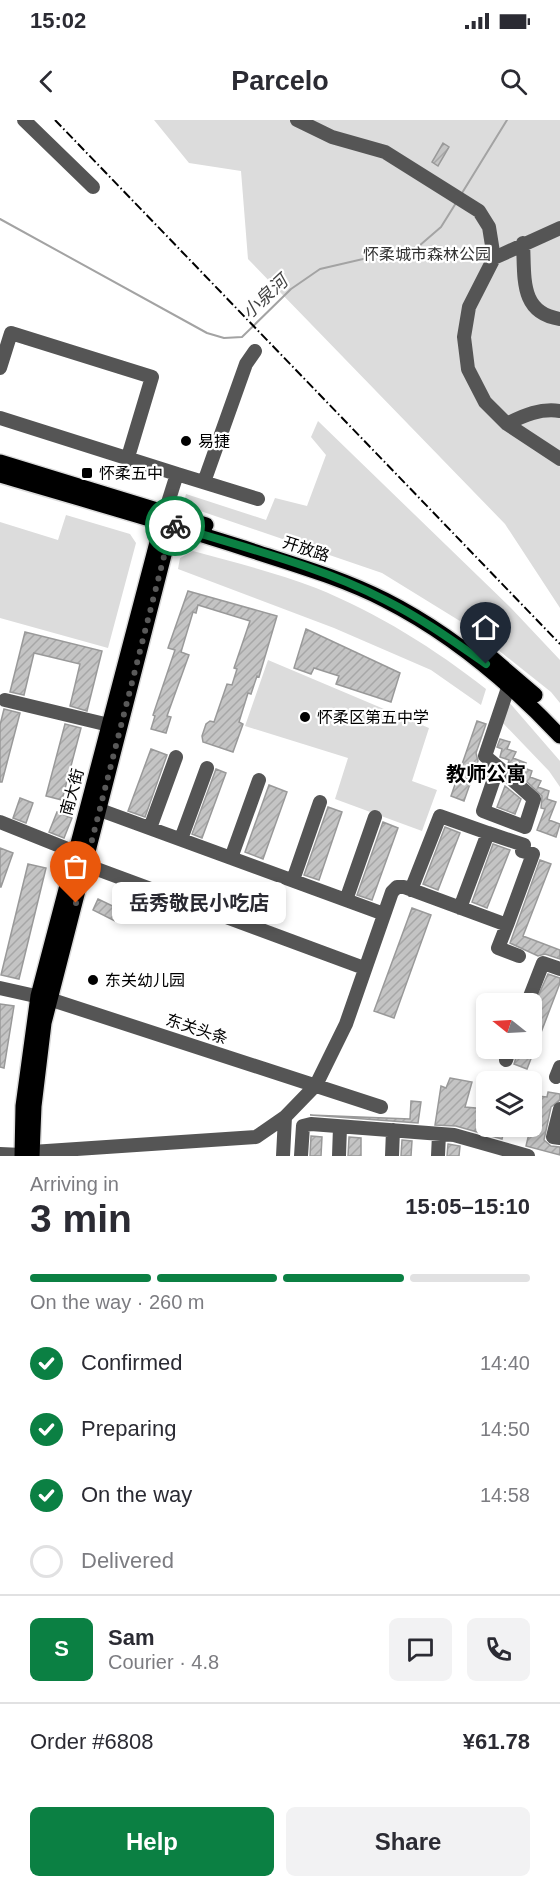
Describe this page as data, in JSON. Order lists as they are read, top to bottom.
{
  "streets": {
    "main road": ["开放路", "南大街"],
    "street": ["东关头条"]
  },
  "crossings": [
    ["开放路", "南大街"],
    ["南大街", "东关头条"]
  ],
  "districts": ["教师公寓"],
  "water": ["小泉河"],
  "parks": ["怀柔城市森林公园"],
  "places": {
    "other": [
      "易捷",
      "怀柔区第五中学",
      "岳秀敬民小吃店",
      "东关幼儿园"
    ],
    "transit": ["怀柔五中"]
  },
  "north": "left",
  "page": {
    "status": "15:02",
    "header": "Parcelo",
    "bubble": "岳秀敬民小吃店",
    "heading": ["3 min", "Arriving in", "15:05–15:10"],
    "panel": [
      "Sam",
      "Courier · 4.8",
      "Order #6808",
      "¥61.78"
    ],
    "bar": "On the way · 260 m",
    "list": [
      ["Confirmed", "14:40"],
      ["Preparing", "14:50"],
      ["On the way", "14:58"],
      "Delivered"
    ],
    "round": "S",
    "buttons": ["Help", "Share"]
  }
}
